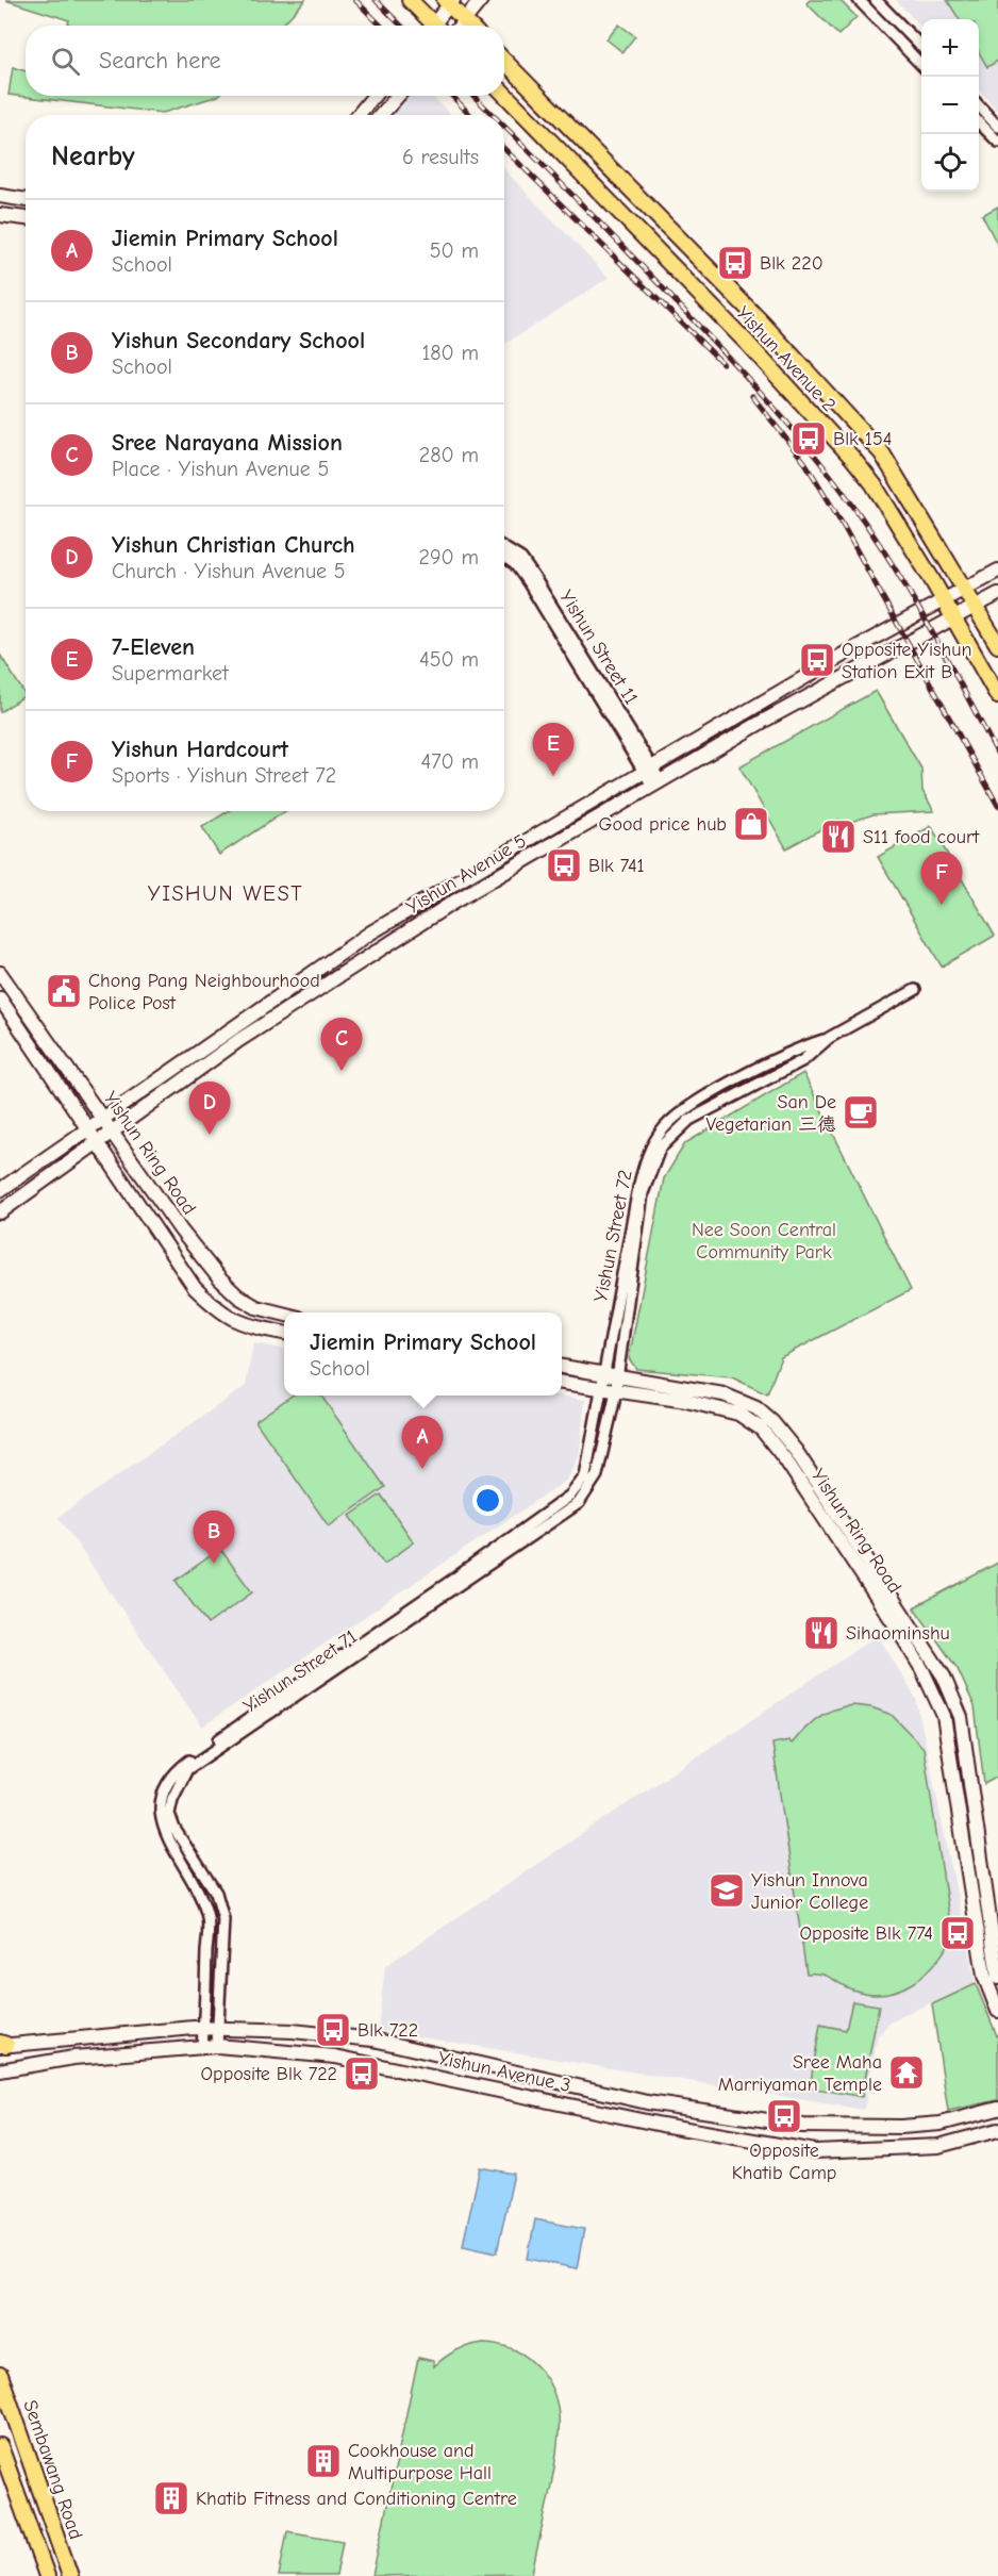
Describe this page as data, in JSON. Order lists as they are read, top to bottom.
{
  "streets": {
    "main road": [
      "Yishun Avenue 2",
      "Yishun Avenue 5",
      "Yishun Ring Road",
      "Yishun Avenue 3",
      "Sembawang Road"
    ],
    "street": ["Yishun Street 11", "Yishun Street 72", "Yishun Street 71"]
  },
  "crossings": [
    ["Yishun Avenue 2", "Yishun Avenue 5"],
    ["Yishun Street 11", "Yishun Avenue 5"],
    ["Yishun Avenue 5", "Yishun Ring Road"],
    ["Yishun Ring Road", "Yishun Street 72"],
    ["Yishun Ring Road", "Yishun Street 71"],
    ["Yishun Street 72", "Yishun Street 71"],
    ["Yishun Street 71", "Yishun Avenue 3"]
  ],
  "districts": ["YISHUN WEST"],
  "parks": ["Nee Soon Central Community Park"],
  "places": {
    "bus stop": [
      "Blk 220",
      "Blk 154",
      "Opposite Yishun Station Exit B",
      "Blk 741",
      "Opposite Blk 774",
      "Blk 722",
      "Opposite Blk 722",
      "Opposite Khatib Camp"
    ],
    "shop": ["Good price hub"],
    "restaurant": ["S11 food court", "Sihaominshu"],
    "public building": ["Chong Pang Neighbourhood Police Post"],
    "cafe": ["San De Vegetarian 三德"],
    "school or university": ["Yishun Innova Junior College"],
    "temple": ["Sree Maha Marriyaman Temple"],
    "building": ["Cookhouse and Multipurpose Hall", "Khatib Fitness and Conditioning Centre"]
  },
  "page": {
    "map_buttons": ["+", "−"],
    "search": "Search here",
    "heading": ["Nearby", "6 results"],
    "list": [
      {
        "mark": "A",
        "name": "Jiemin Primary School",
        "note": "School",
        "value": "50 m"
      },
      {
        "mark": "B",
        "name": "Yishun Secondary School",
        "note": "School",
        "value": "180 m"
      },
      {
        "mark": "C",
        "name": "Sree Narayana Mission",
        "note": "Place · Yishun Avenue 5",
        "value": "280 m"
      },
      {
        "mark": "D",
        "name": "Yishun Christian Church",
        "note": "Church · Yishun Avenue 5",
        "value": "290 m"
      },
      {
        "mark": "E",
        "name": "7-Eleven",
        "note": "Supermarket",
        "value": "450 m"
      },
      {
        "mark": "F",
        "name": "Yishun Hardcourt",
        "note": "Sports · Yishun Street 72",
        "value": "470 m"
      }
    ],
    "pins": [
      "E",
      "F",
      "C",
      "D",
      "A",
      "B"
    ],
    "popup": ["Jiemin Primary School", "School"]
  }
}
